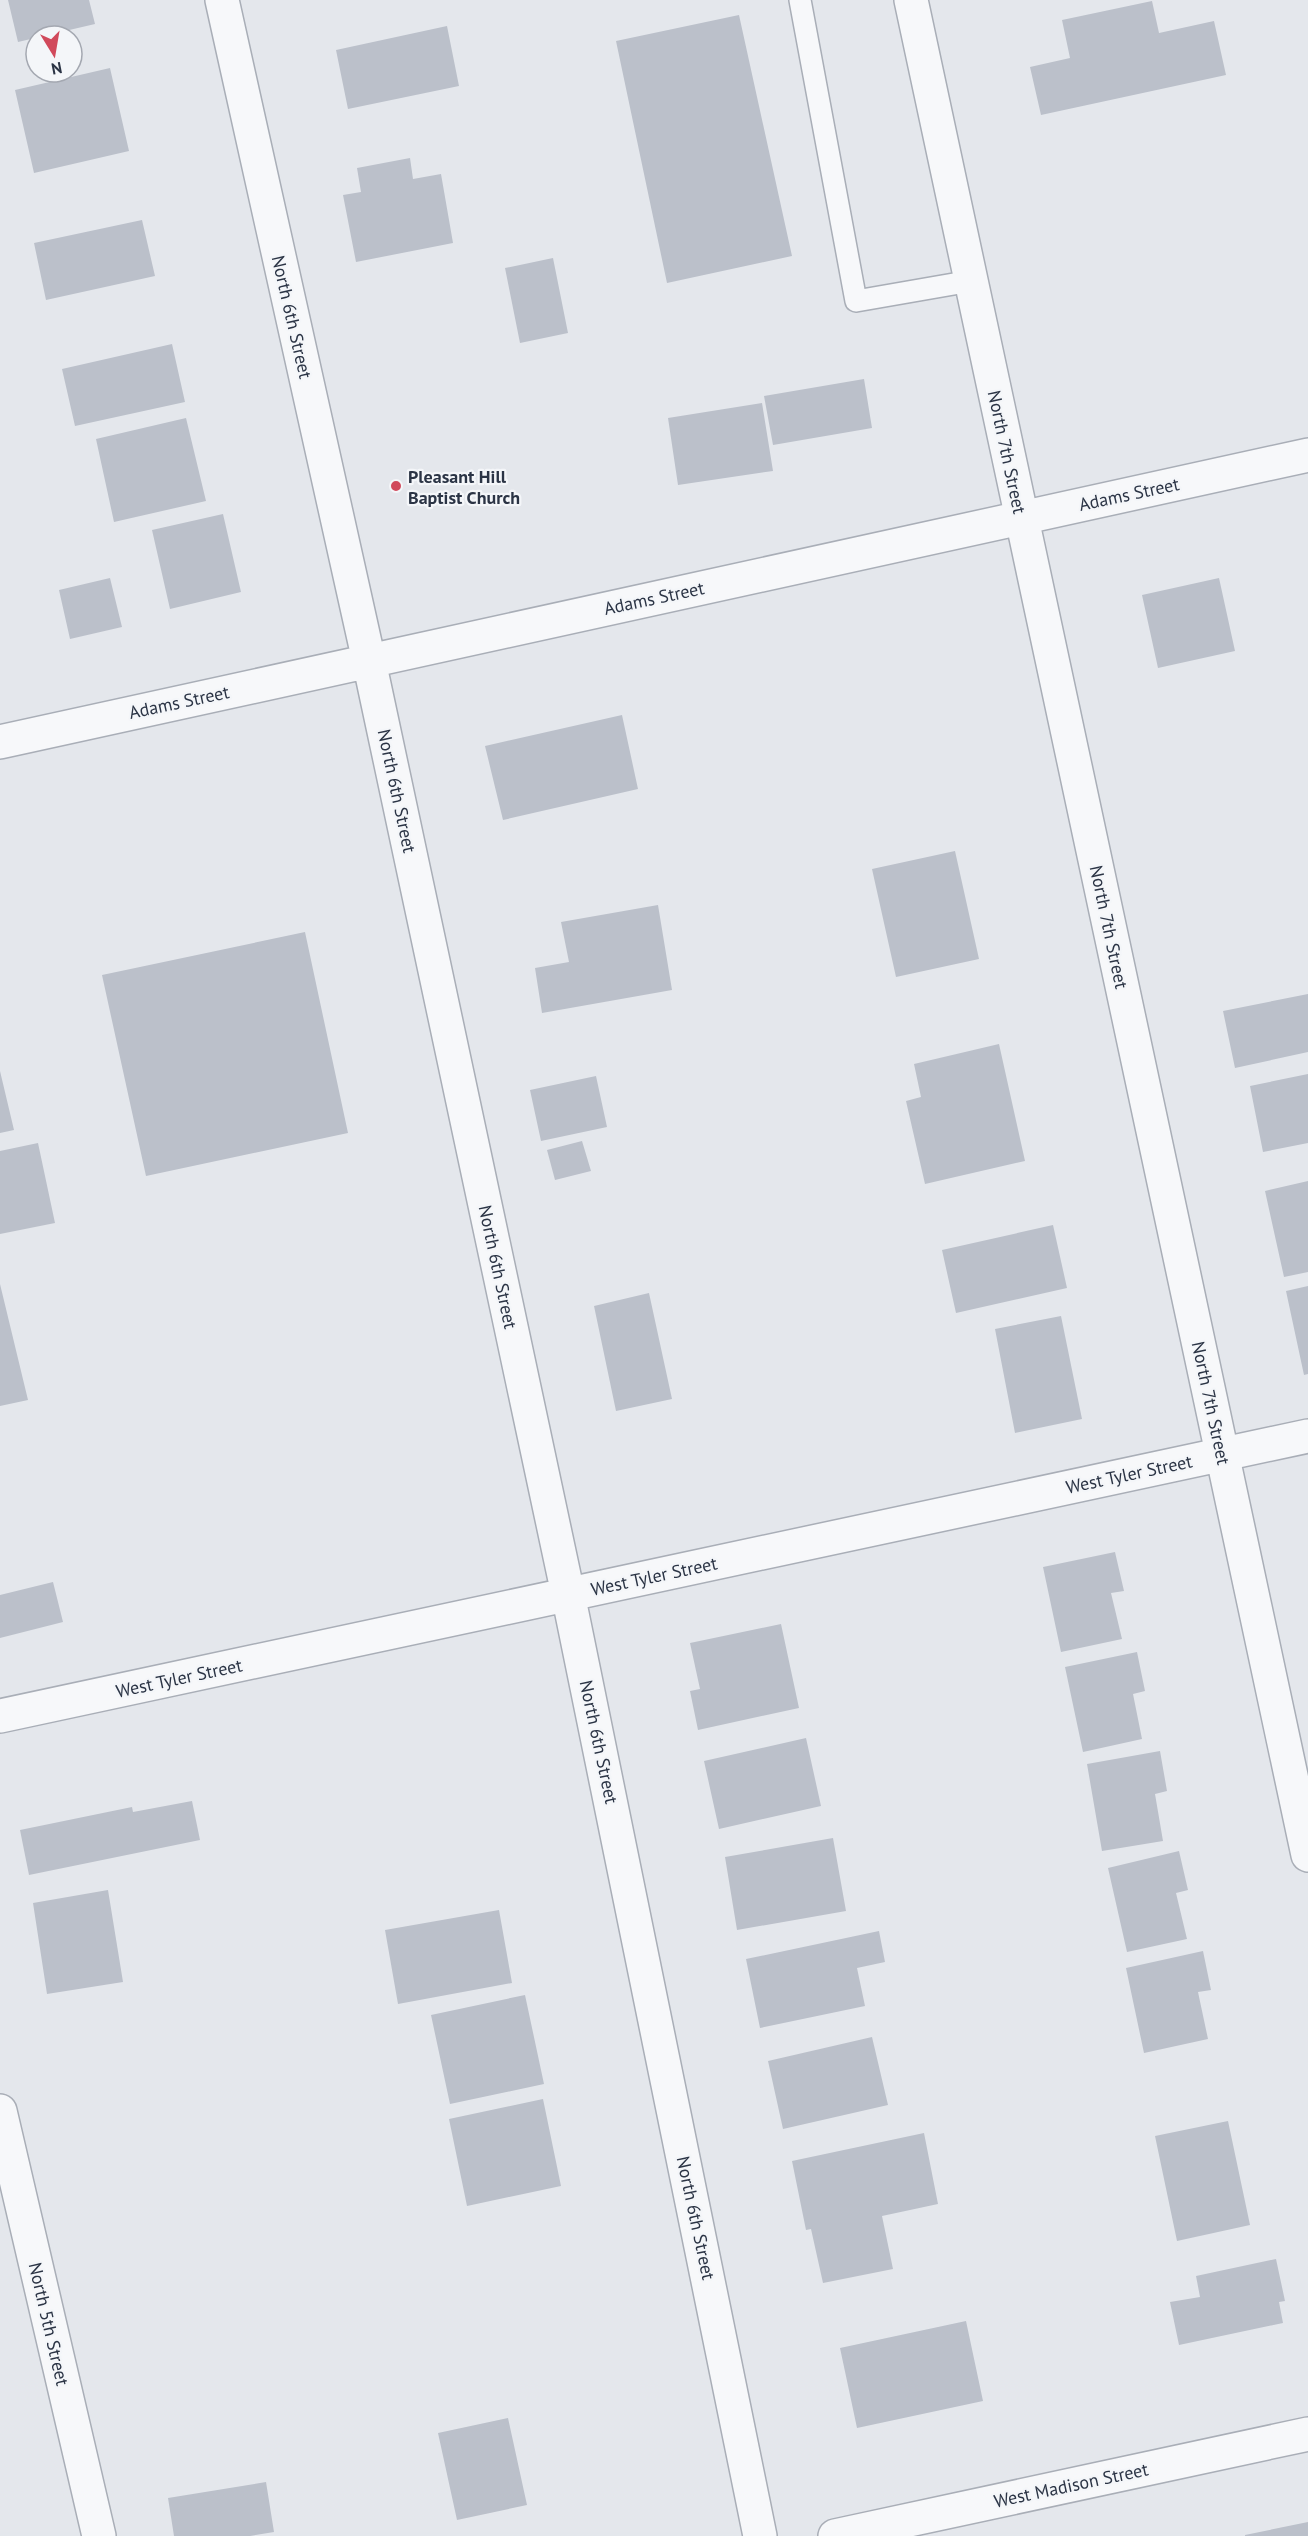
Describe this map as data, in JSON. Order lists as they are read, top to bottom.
{
  "streets": {
    "street": [
      "North 6th Street",
      "North 7th Street",
      "Adams Street",
      "West Tyler Street",
      "North 5th Street",
      "West Madison Street"
    ]
  },
  "crossings": [
    ["North 6th Street", "Adams Street"],
    ["North 6th Street", "West Tyler Street"],
    ["North 7th Street", "Adams Street"],
    ["North 7th Street", "West Tyler Street"]
  ],
  "places": ["Pleasant Hill Baptist Church"],
  "north": "bottom"
}
